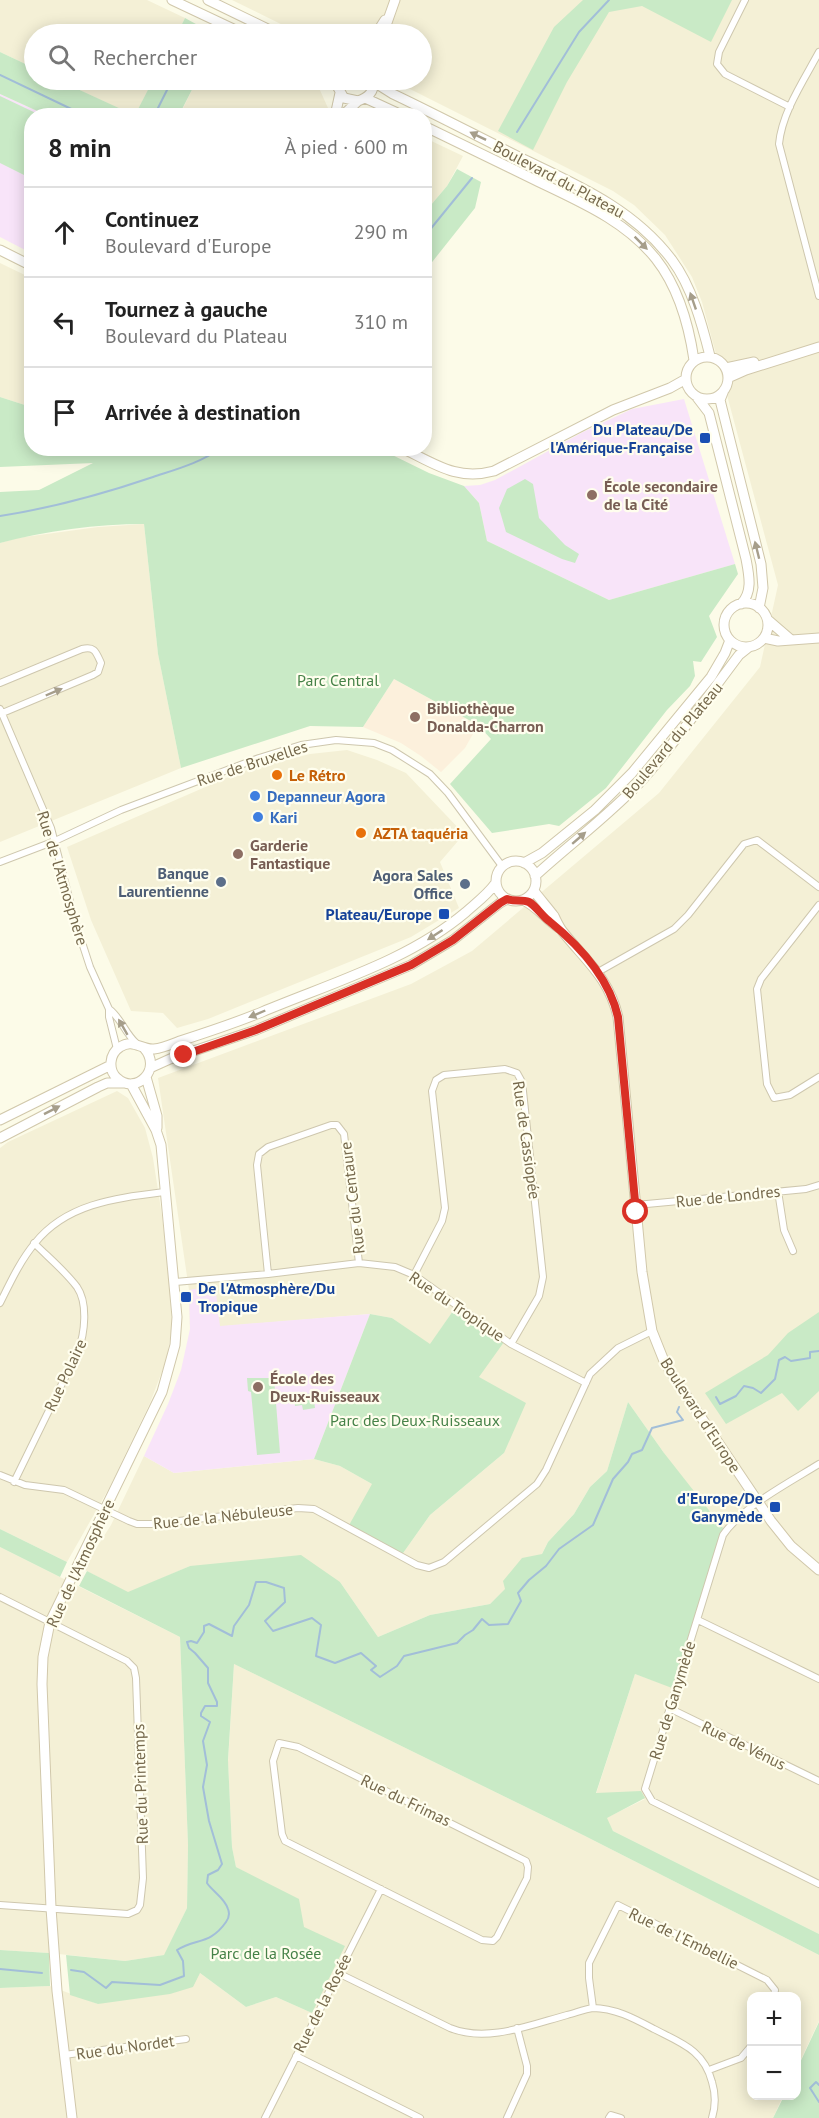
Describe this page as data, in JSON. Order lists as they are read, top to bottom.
{
  "streets": {
    "main road": ["Boulevard du Plateau", "Rue de l'Atmosphère", "Boulevard d'Europe"],
    "street": [
      "Rue de Bruxelles",
      "Rue de Cassiopée",
      "Rue de Londres",
      "Rue du Centaure",
      "Rue du Tropique",
      "Rue Polaire",
      "Rue de la Nébuleuse",
      "Rue de Ganymède",
      "Rue de Vénus",
      "Rue du Printemps",
      "Rue du Frimas",
      "Rue de l'Embellie",
      "Rue de la Rosée",
      "Rue du Nordet"
    ]
  },
  "crossings": [
    ["Boulevard du Plateau", "Rue de Bruxelles"],
    ["Boulevard du Plateau", "Boulevard d'Europe"],
    ["Rue de Bruxelles", "Rue de l'Atmosphère"],
    ["Rue de Bruxelles", "Boulevard d'Europe"],
    ["Rue de l'Atmosphère", "Rue du Tropique"],
    ["Rue de l'Atmosphère", "Rue de la Nébuleuse"],
    ["Rue de l'Atmosphère", "Rue du Printemps"],
    ["Rue de l'Atmosphère", "Rue du Nordet"],
    ["Rue de Cassiopée", "Rue du Tropique"],
    ["Rue de Londres", "Boulevard d'Europe"],
    ["Rue du Centaure", "Rue du Tropique"],
    ["Rue du Tropique", "Rue de la Nébuleuse"],
    ["Rue Polaire", "Rue de la Nébuleuse"],
    ["Boulevard d'Europe", "Rue de la Nébuleuse"],
    ["Boulevard d'Europe", "Rue de Ganymède"],
    ["Rue de Ganymède", "Rue de Vénus"],
    ["Rue du Frimas", "Rue de la Rosée"]
  ],
  "parks": ["Parc Central", "Parc des Deux-Ruisseaux", "Parc de la Rosée"],
  "places": {
    "transit": [
      "Du Plateau/De l'Amérique-Française",
      "Plateau/Europe",
      "De l'Atmosphère/Du Tropique",
      "d'Europe/De Ganymède"
    ],
    "other": [
      "École secondaire de la Cité",
      "Bibliothèque Donalda-Charron",
      "Le Rétro",
      "Depanneur Agora",
      "Kari",
      "AZTA taquéria",
      "Garderie Fantastique",
      "Banque Laurentienne",
      "Agora Sales Office",
      "École des Deux-Ruisseaux"
    ]
  },
  "page": {
    "search": "Rechercher",
    "heading": ["8 min", "À pied · 600 m"],
    "list": [
      ["Continuez", "Boulevard d'Europe", "290 m"],
      ["Tournez à gauche", "Boulevard du Plateau", "310 m"],
      "Arrivée à destination"
    ],
    "map_buttons": ["+", "−"]
  }
}
